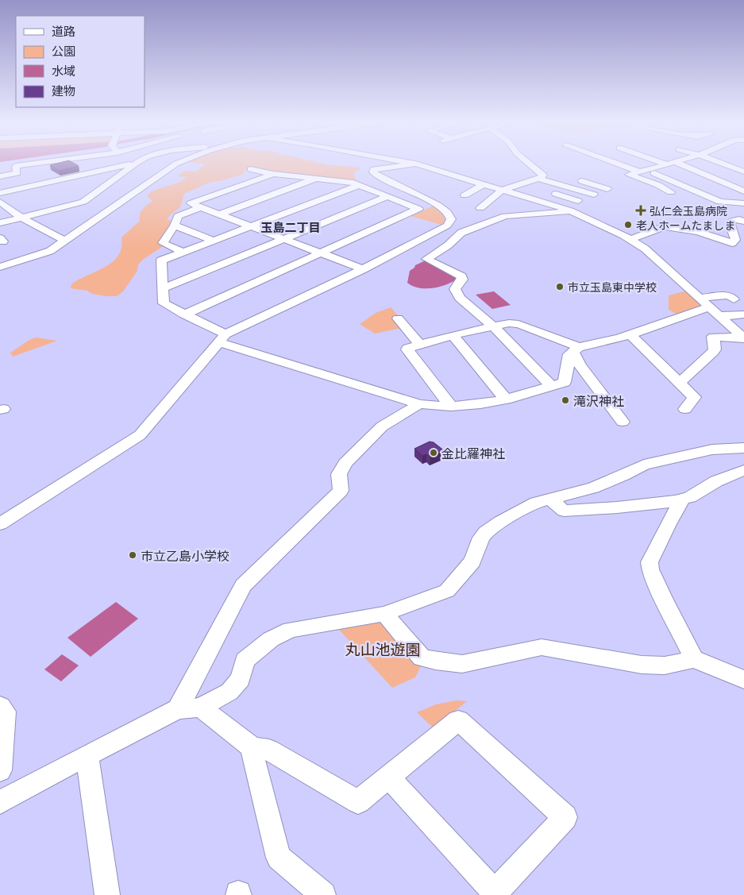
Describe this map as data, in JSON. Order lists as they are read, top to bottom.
{
  "districts": ["玉島二丁目"],
  "parks": ["丸山池遊園"],
  "places": {
    "health": ["弘仁会玉島病院"],
    "other": [
      "老人ホームたましま",
      "市立玉島東中学校",
      "滝沢神社",
      "金比羅神社",
      "市立乙島小学校"
    ]
  },
  "legend": [
    "道路",
    "公園",
    "水域",
    "建物"
  ]
}
